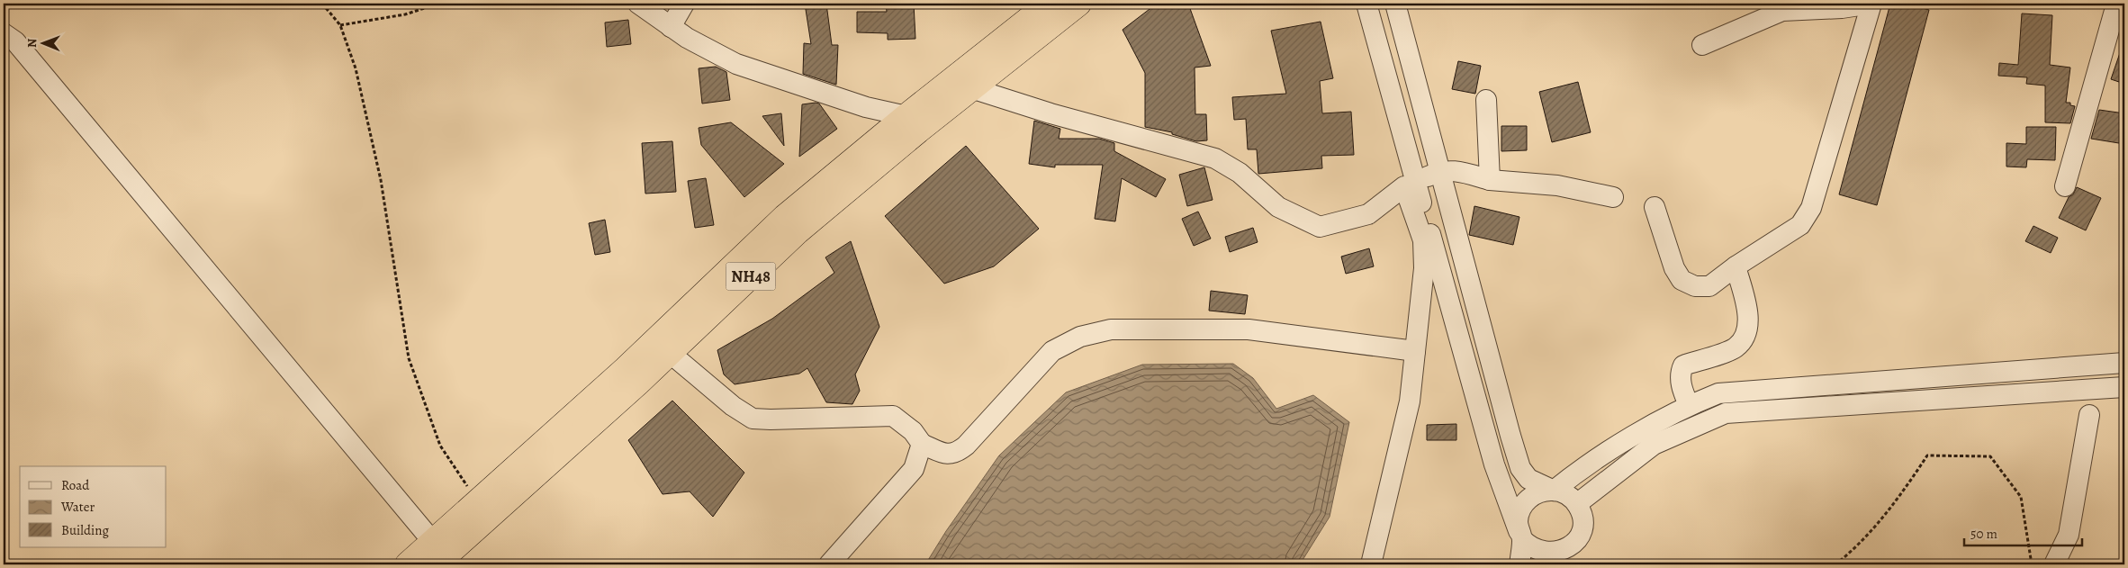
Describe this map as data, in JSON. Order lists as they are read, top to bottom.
{
  "streets": {
    "highway": ["NH48"]
  },
  "legend": ["Road", "Water", "Building"],
  "scale_bar": "50 m",
  "north": "left"
}
